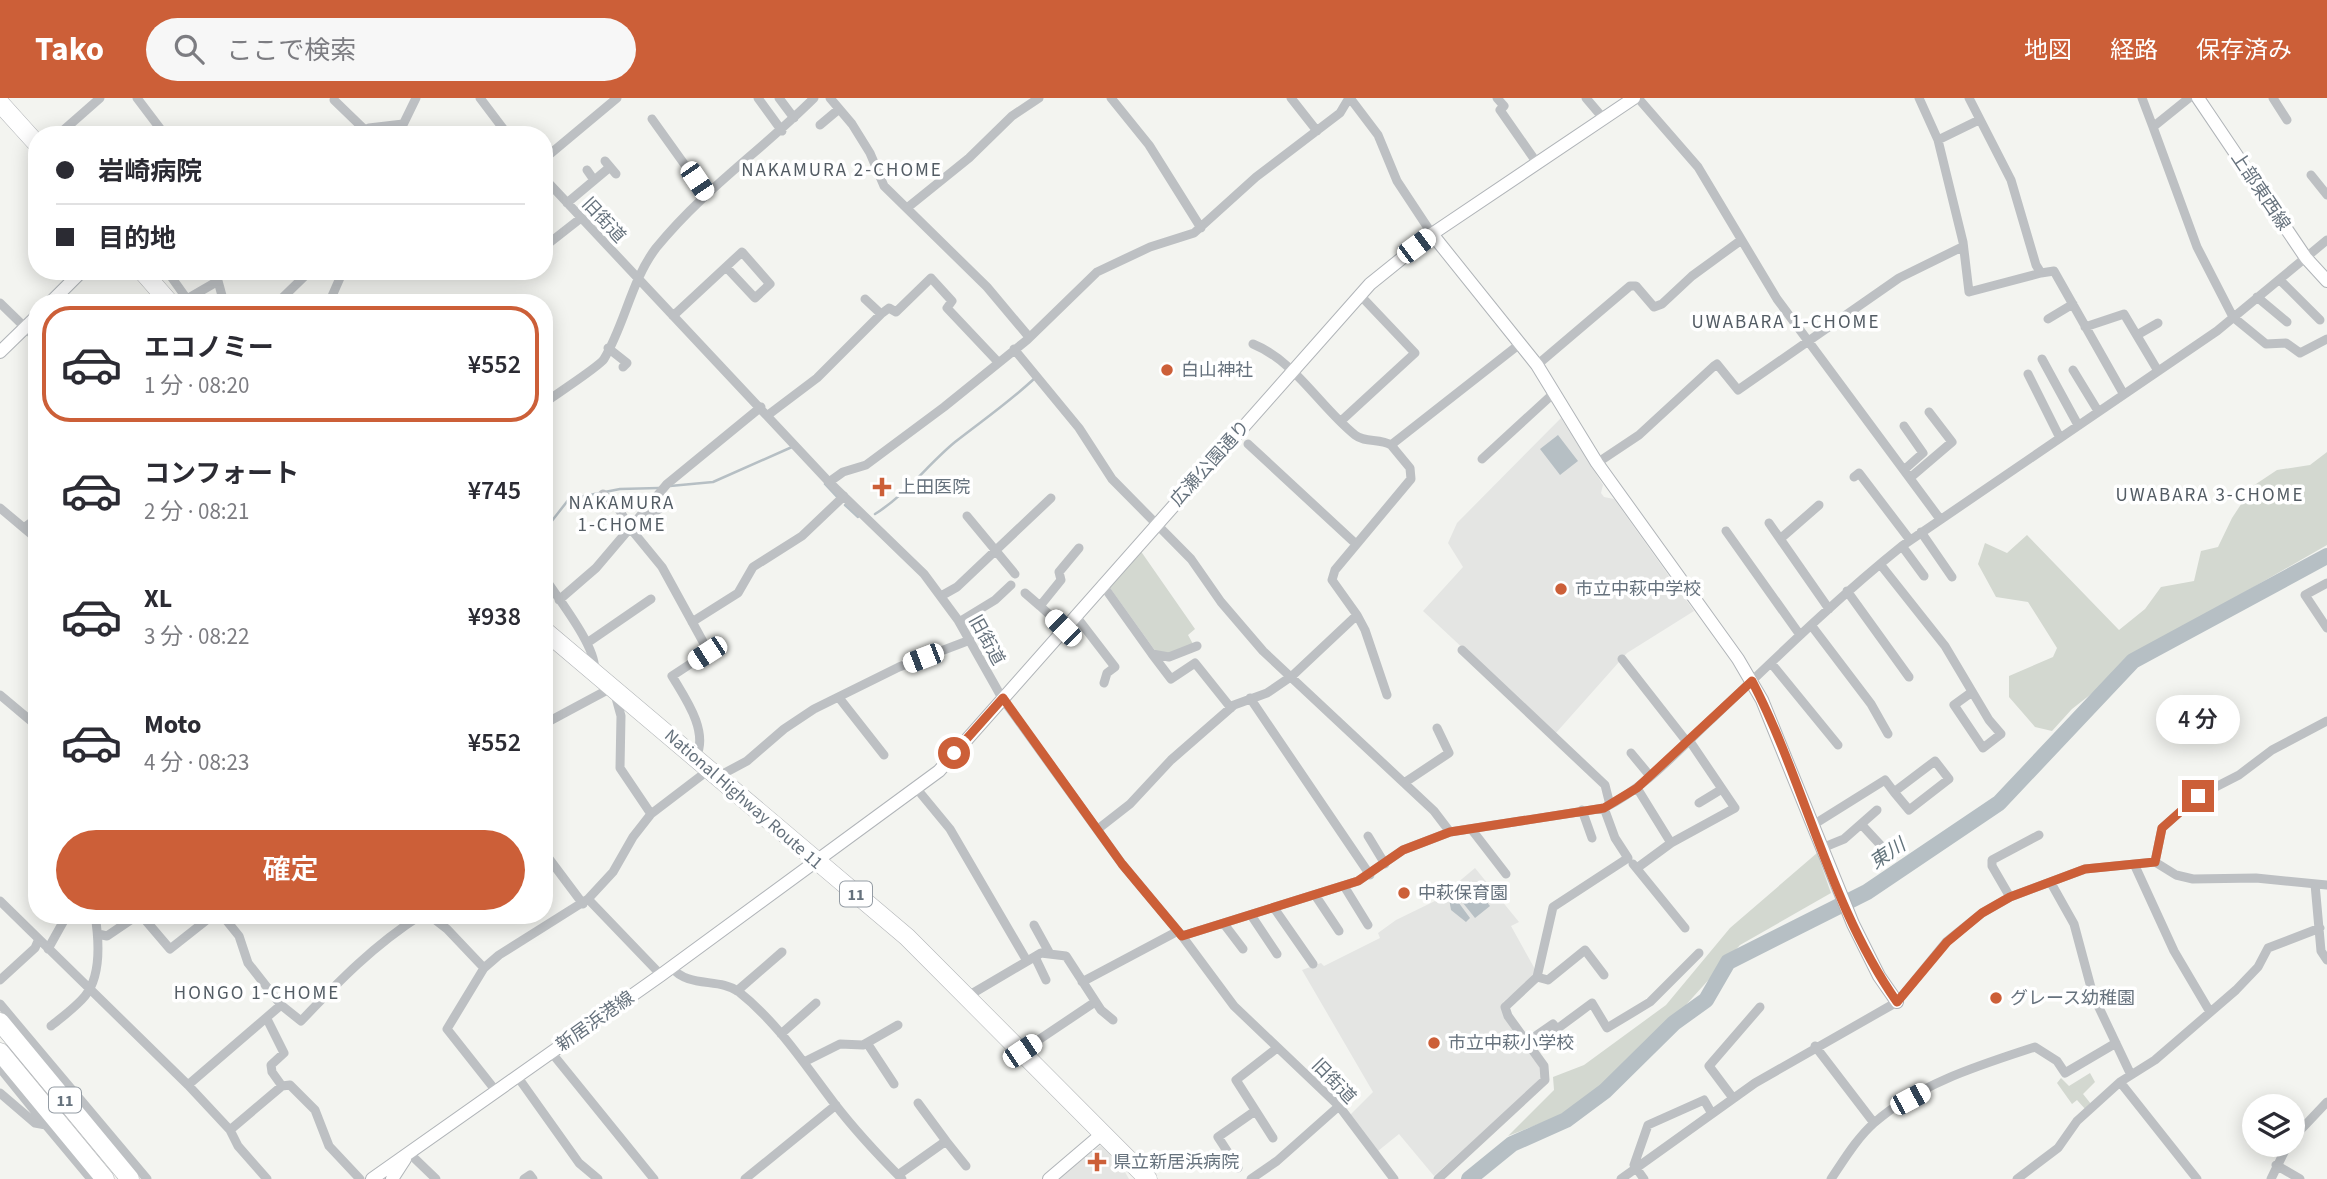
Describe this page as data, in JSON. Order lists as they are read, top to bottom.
{
  "streets": {
    "highway": ["National Highway Route 11", "11"],
    "street": [
      "上部東西線",
      "旧街道",
      "広瀬公園通り",
      "新居浜港線"
    ]
  },
  "crossings": [
    ["旧街道", "広瀬公園通り"],
    ["広瀬公園通り", "National Highway Route 11"],
    ["広瀬公園通り", "新居浜港線"],
    ["National Highway Route 11", "新居浜港線"]
  ],
  "districts": [
    "NAKAMURA 2-CHOME",
    "UWABARA 1-CHOME",
    "UWABARA 3-CHOME",
    "NAKAMURA 1-CHOME",
    "HONGO 1-CHOME"
  ],
  "water": ["東川"],
  "places": {
    "other": [
      "白山神社",
      "市立中萩中学校",
      "中萩保育園",
      "グレース幼稚園",
      "市立中萩小学校"
    ],
    "health": ["上田医院", "県立新居浜病院"]
  },
  "page": {
    "header": "Tako",
    "search": "ここで検索",
    "nav": ["地図", "経路", "保存済み"],
    "banner": ["岩崎病院", "目的地"],
    "list": [
      {
        "name": "エコノミー",
        "note": "1 分 · 08:20",
        "value": "¥552"
      },
      {
        "name": "コンフォート",
        "note": "2 分 · 08:21",
        "value": "¥745"
      },
      {
        "name": "XL",
        "note": "3 分 · 08:22",
        "value": "¥938"
      },
      {
        "name": "Moto",
        "note": "4 分 · 08:23",
        "value": "¥552"
      }
    ],
    "bubble": "4 分",
    "buttons": "確定"
  }
}
